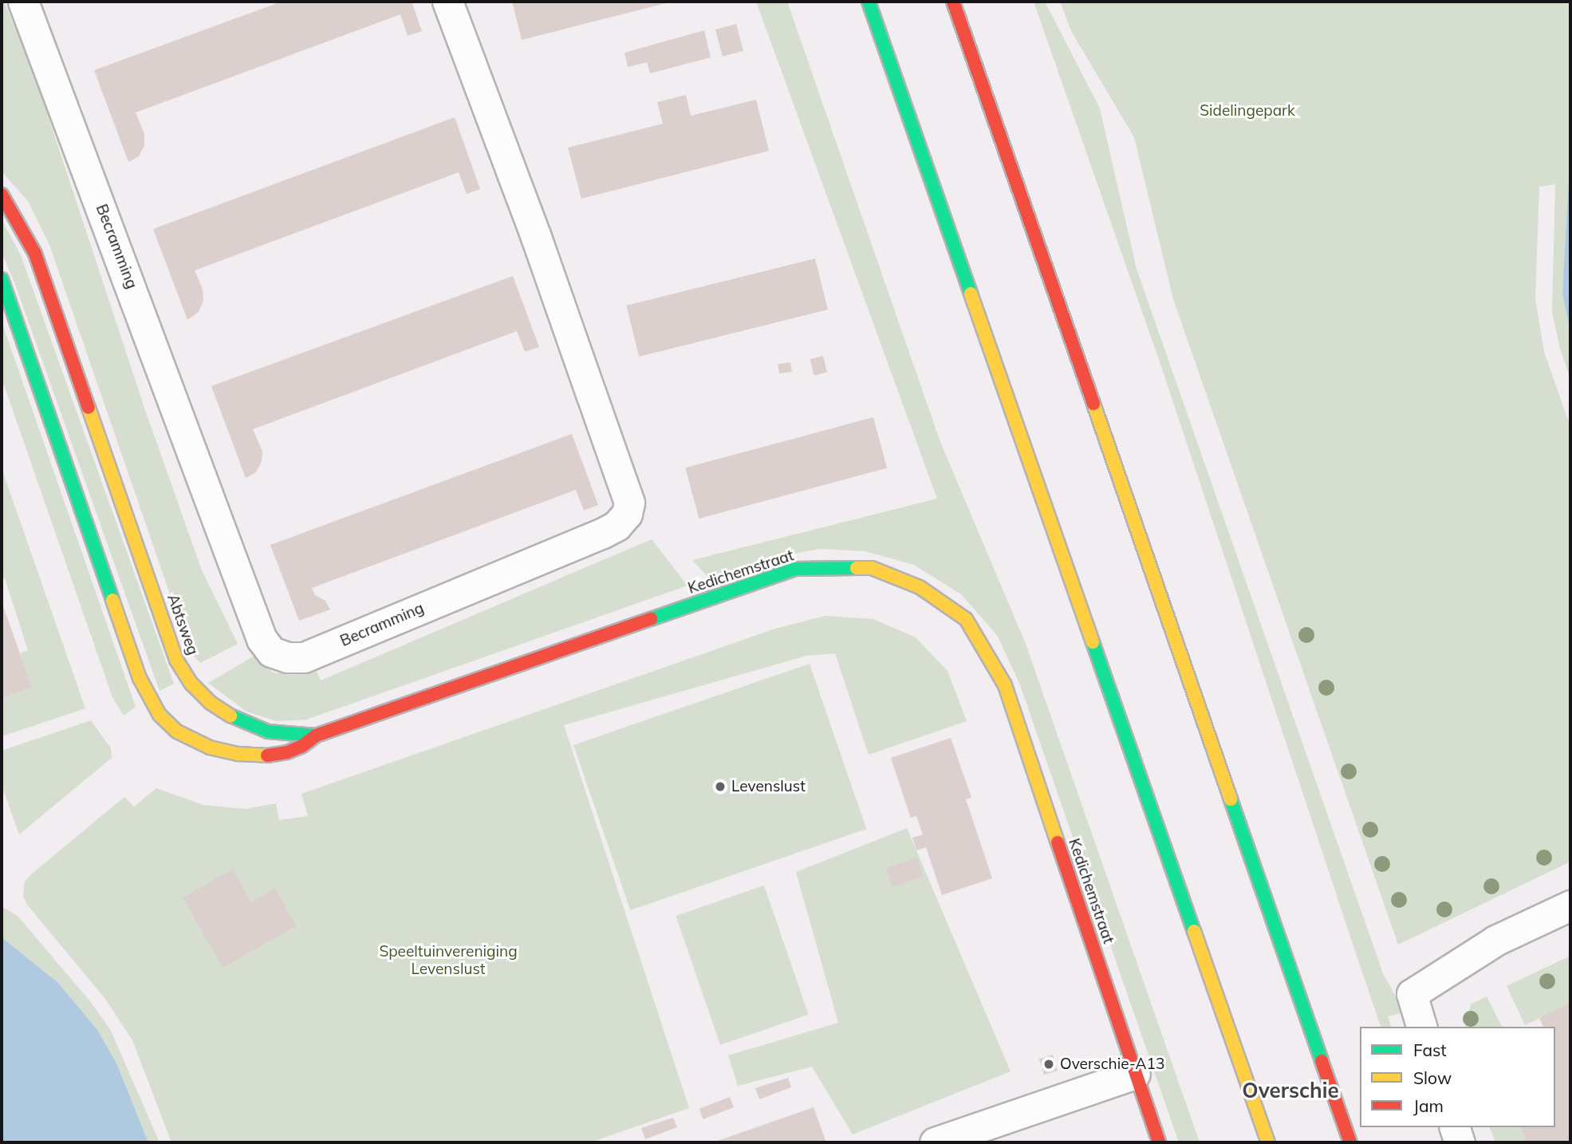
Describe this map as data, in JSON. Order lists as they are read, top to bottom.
{
  "streets": {
    "main road": ["Kedichemstraat", "Abtsweg"],
    "street": ["Becramming"]
  },
  "crossings": [
    ["Kedichemstraat", "Abtsweg"]
  ],
  "districts": ["Overschie"],
  "parks": ["Sidelingepark", "Speeltuinvereniging Levenslust"],
  "places": ["Levenslust", "Overschie-A13"],
  "legend": ["Fast", "Slow", "Jam"]
}
